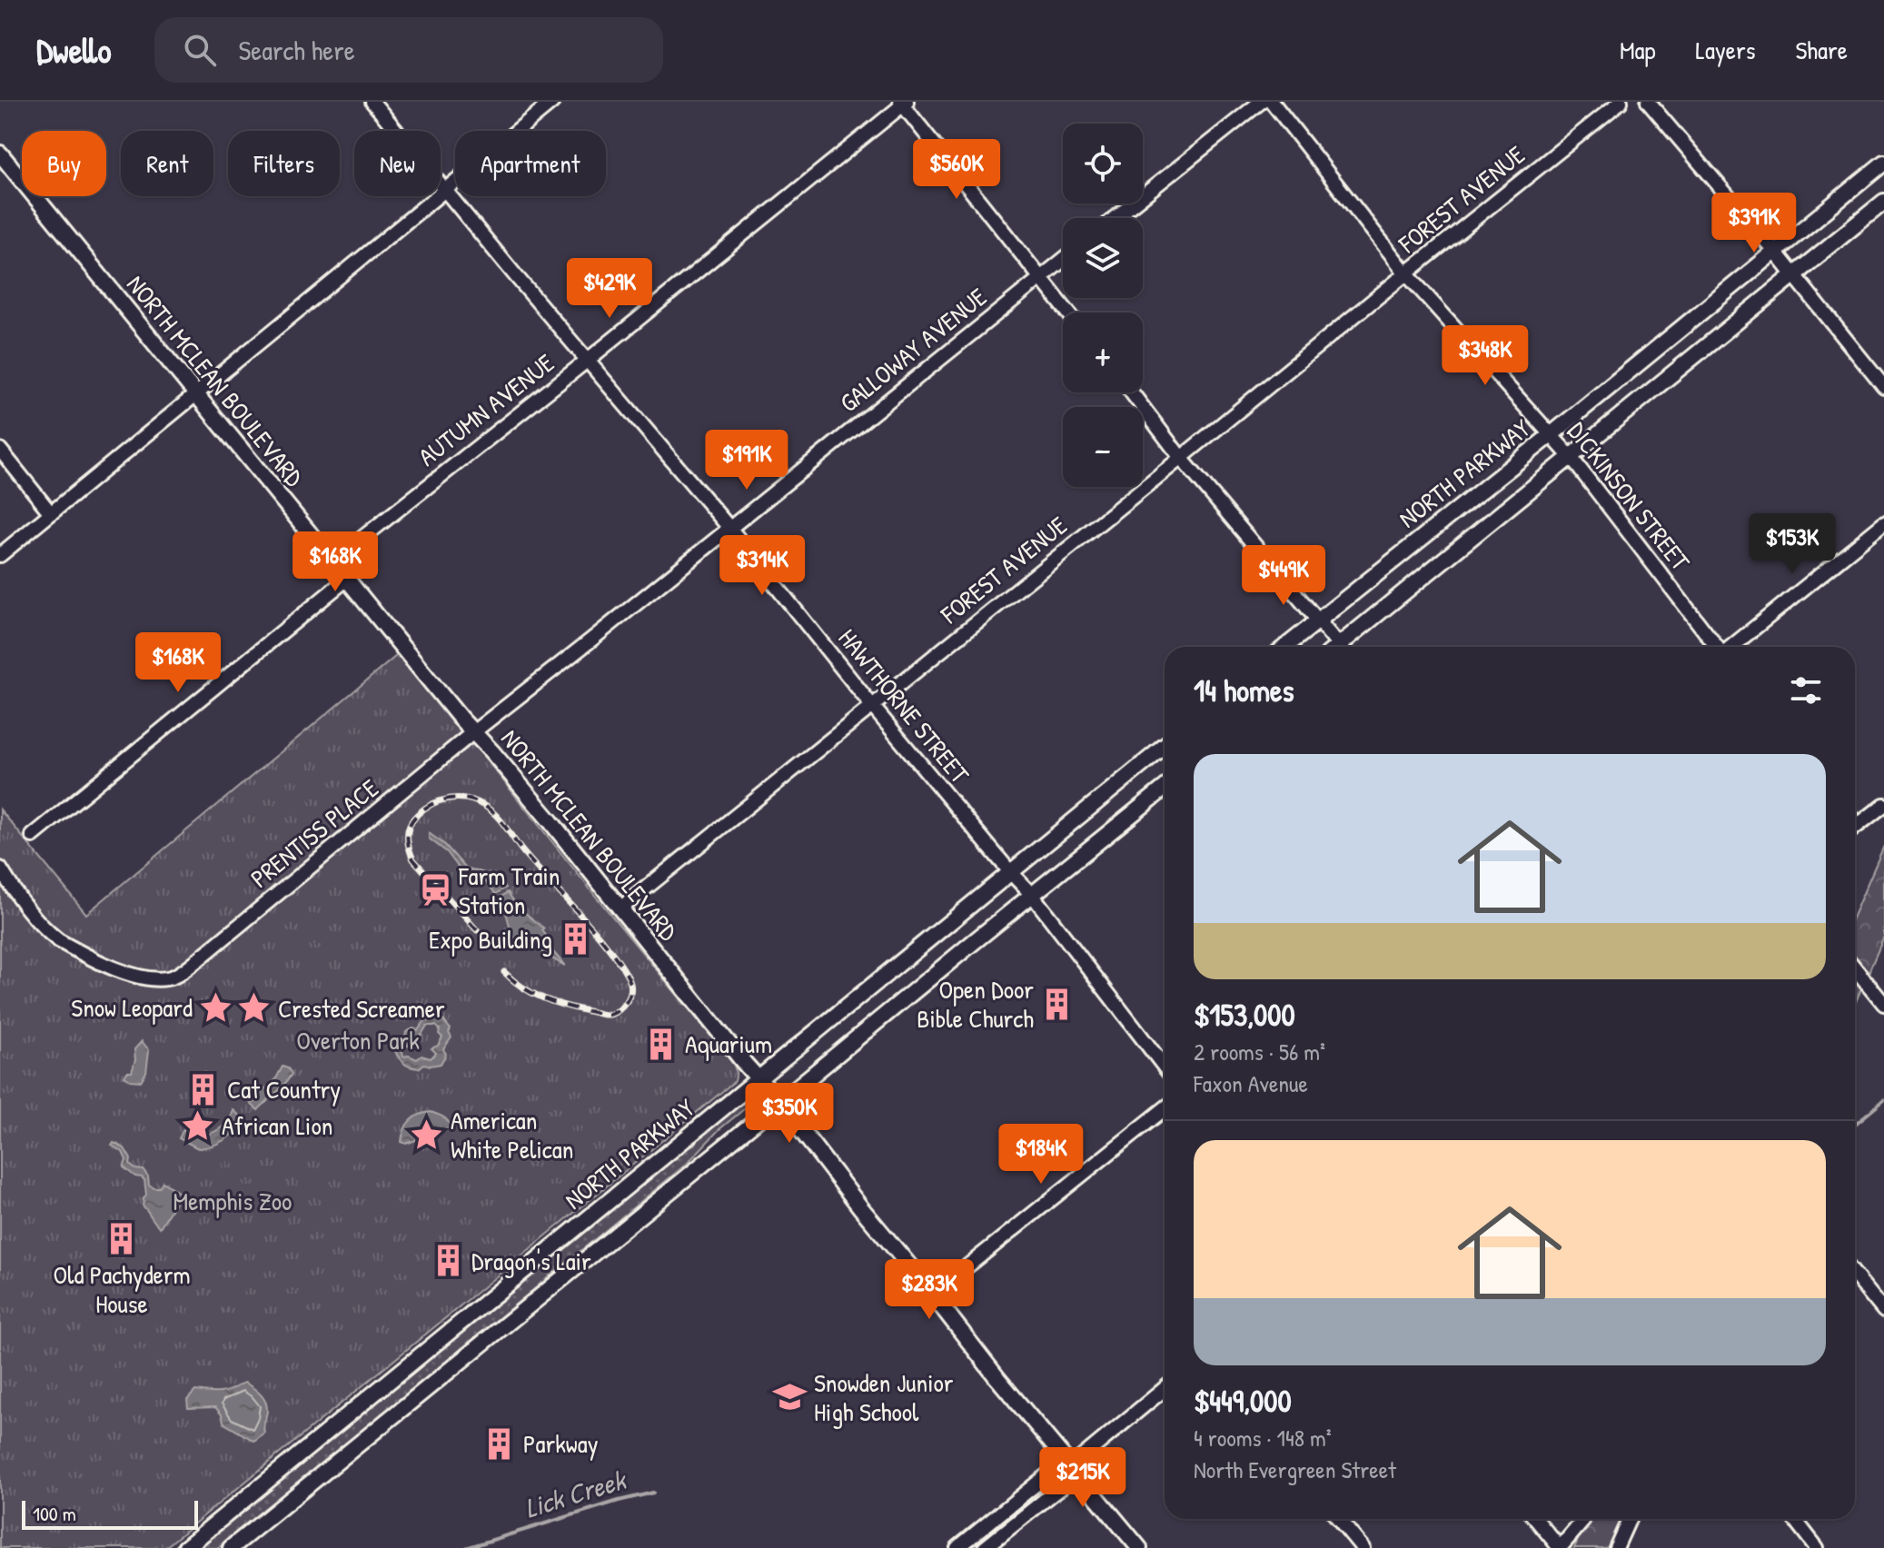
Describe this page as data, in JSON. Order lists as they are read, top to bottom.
{
  "streets": {
    "main road": ["NORTH MCLEAN BOULEVARD", "NORTH PARKWAY"],
    "street": [
      "FOREST AVENUE",
      "GALLOWAY AVENUE",
      "AUTUMN AVENUE",
      "DICKINSON STREET",
      "HAWTHORNE STREET",
      "PRENTISS PLACE"
    ]
  },
  "crossings": [
    ["FOREST AVENUE", "NORTH MCLEAN BOULEVARD"],
    ["FOREST AVENUE", "DICKINSON STREET"],
    ["FOREST AVENUE", "HAWTHORNE STREET"],
    ["GALLOWAY AVENUE", "NORTH MCLEAN BOULEVARD"],
    ["GALLOWAY AVENUE", "HAWTHORNE STREET"],
    ["GALLOWAY AVENUE", "PRENTISS PLACE"],
    ["NORTH MCLEAN BOULEVARD", "AUTUMN AVENUE"],
    ["NORTH MCLEAN BOULEVARD", "NORTH PARKWAY"],
    ["NORTH MCLEAN BOULEVARD", "PRENTISS PLACE"],
    ["AUTUMN AVENUE", "HAWTHORNE STREET"],
    ["NORTH PARKWAY", "DICKINSON STREET"],
    ["NORTH PARKWAY", "HAWTHORNE STREET"]
  ],
  "water": ["Lick Creek"],
  "parks": ["Overton Park", "Memphis Zoo"],
  "places": {
    "station": ["Farm Train Station"],
    "building": [
      "Expo Building",
      "Open Door Bible Church",
      "Aquarium",
      "Cat Country",
      "Old Pachyderm House",
      "Dragon's Lair",
      "Parkway"
    ],
    "place": [
      "Snow Leopard",
      "Crested Screamer",
      "African Lion",
      "American White Pelican"
    ],
    "school or university": ["Snowden Junior High School"]
  },
  "scale_bar": "100 m",
  "page": {
    "header": "Dwello",
    "search": "Search here",
    "nav": ["Map", "Layers", "Share"],
    "map_buttons": ["+", "−"],
    "chip": [
      "Buy",
      "Rent",
      "Filters",
      "New",
      "Apartment"
    ],
    "price": [
      "$560K",
      "$391K",
      "$429K",
      "$348K",
      "$191K",
      "$153K",
      "$168K",
      "$314K",
      "$449K",
      "$168K",
      "$350K",
      "$184K",
      "$283K",
      "$215K"
    ],
    "heading": "14 homes",
    "list": [
      {
        "name": "$153,000",
        "note": "2 rooms · 56 m² · Faxon Avenue"
      },
      {
        "name": "$449,000",
        "note": "4 rooms · 148 m² · North Evergreen Street"
      }
    ],
    "scale": "100 m"
  }
}
